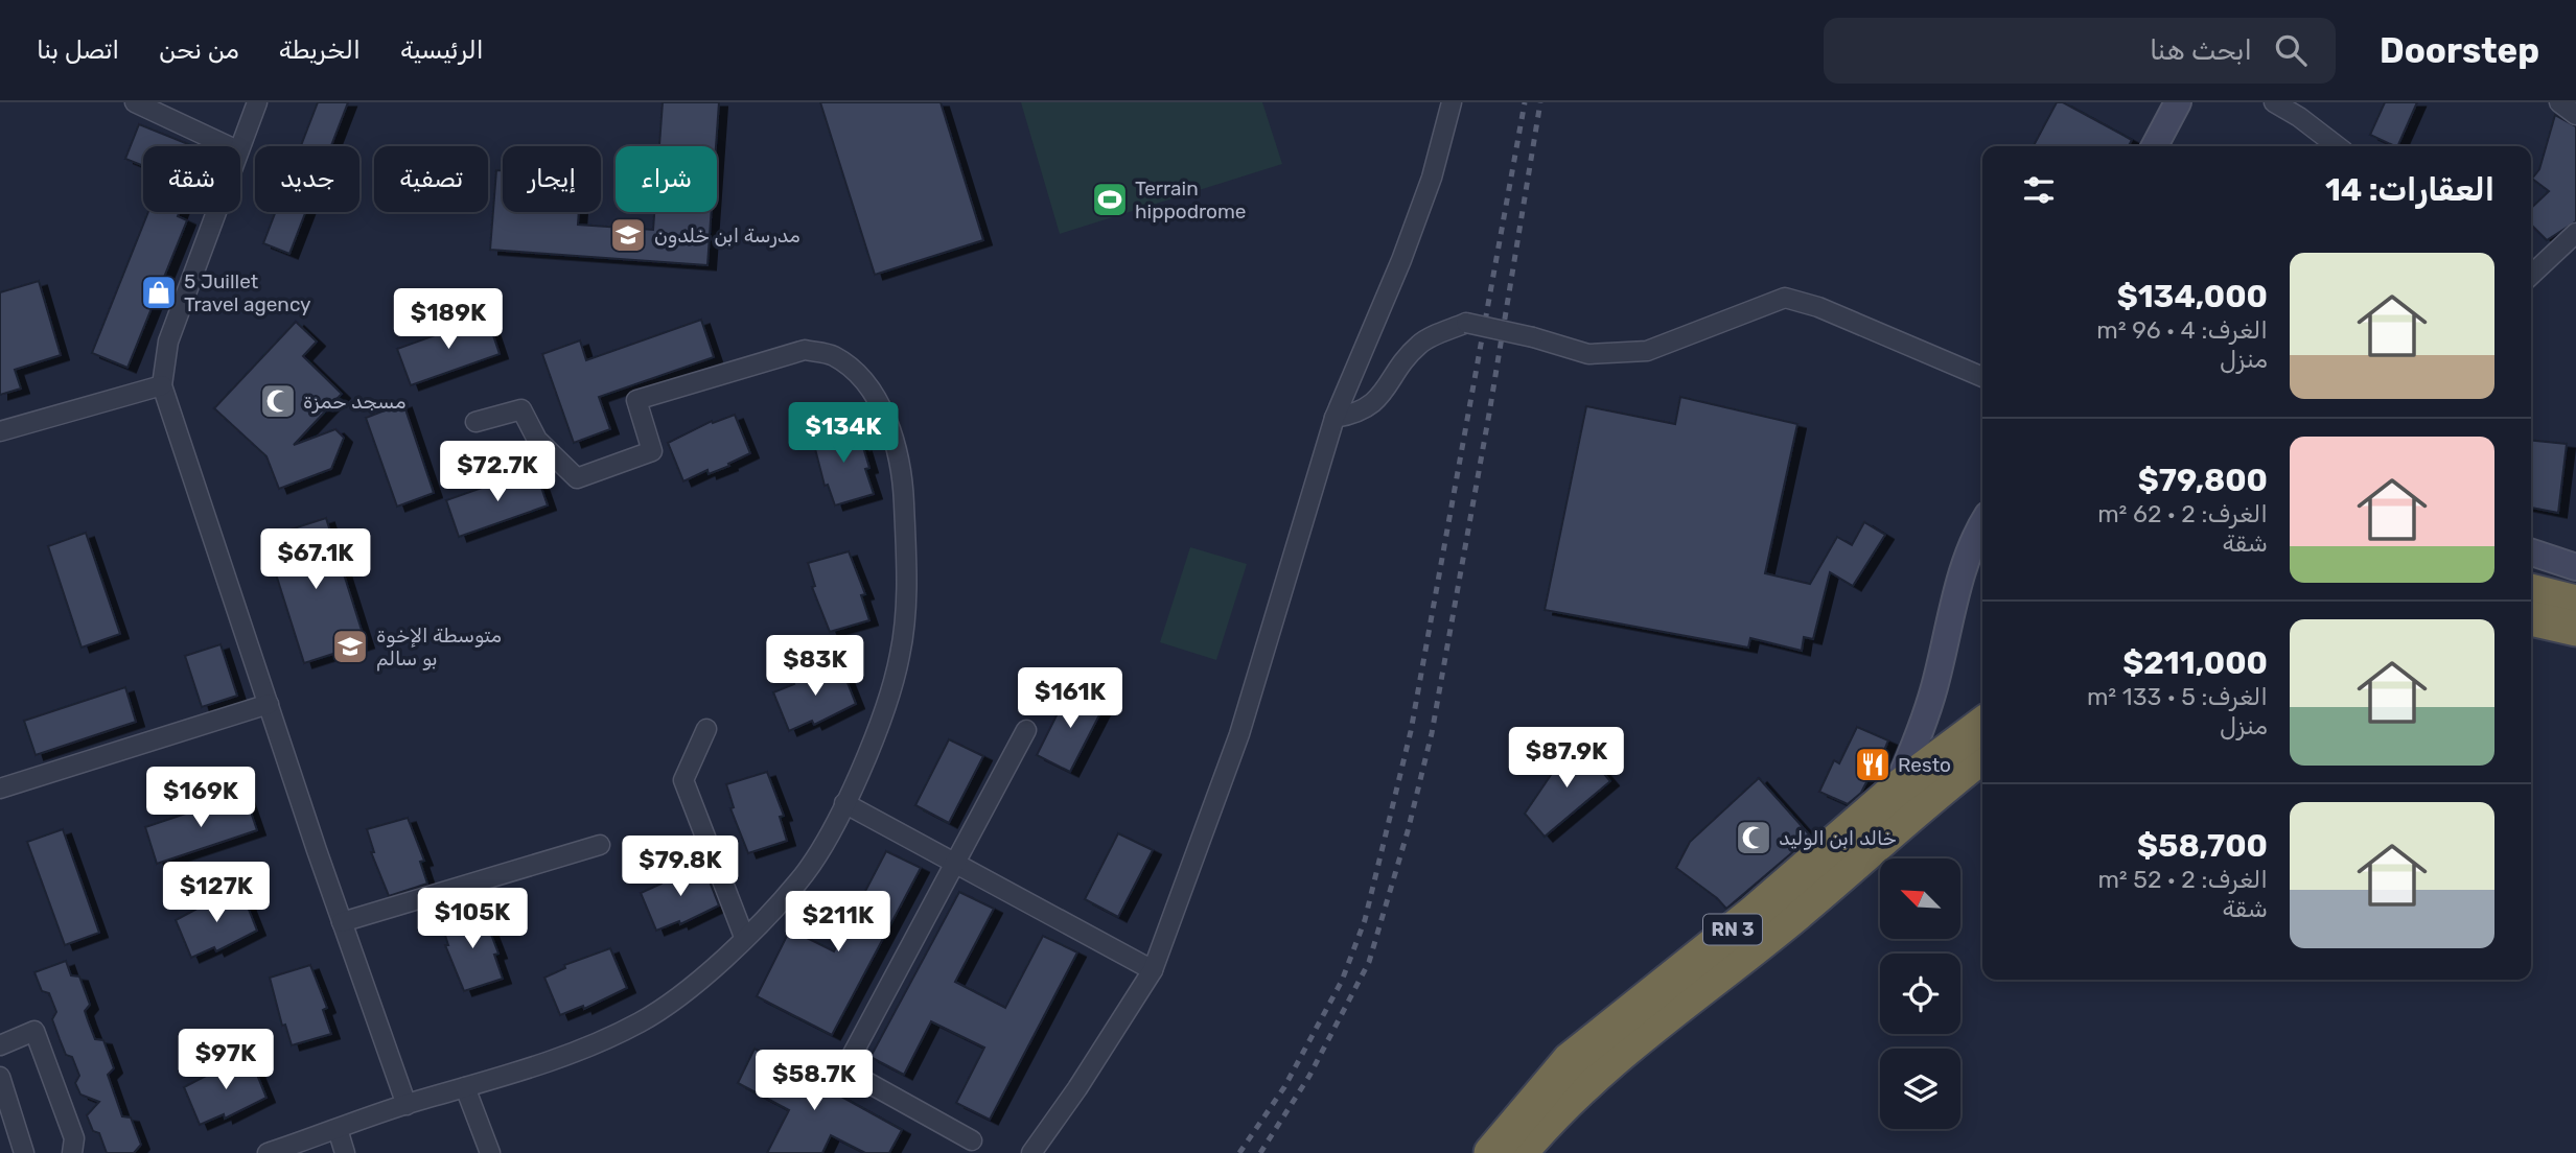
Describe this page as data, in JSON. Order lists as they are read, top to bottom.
{
  "streets": {
    "highway": ["RN 3"]
  },
  "places": {
    "sports": ["Terrain hippodrome"],
    "school or university": ["مدرسة ابن خلدون", "متوسطة الإخوة بو سالم"],
    "shop": ["5 Juillet Travel agency"],
    "mosque": ["مسجد حمزة", "خالد ابن الوليد"],
    "restaurant": ["Resto"]
  },
  "north": "top left",
  "page": {
    "header": "Doorstep",
    "search": "ابحث هنا",
    "nav": [
      "الرئيسية",
      "الخريطة",
      "من نحن",
      "اتصل بنا"
    ],
    "chip": [
      "شراء",
      "إيجار",
      "تصفية",
      "جديد",
      "شقة"
    ],
    "heading": "العقارات: 14",
    "list": [
      {
        "name": "$134,000",
        "note": "الغرف: 4 · 96 m² · منزل"
      },
      {
        "name": "$79,800",
        "note": "الغرف: 2 · 62 m² · شقة"
      },
      {
        "name": "$211,000",
        "note": "الغرف: 5 · 133 m² · منزل"
      },
      {
        "name": "$58,700",
        "note": "الغرف: 2 · 52 m² · شقة"
      }
    ],
    "price": [
      "$189K",
      "$134K",
      "$72.7K",
      "$67.1K",
      "$83K",
      "$161K",
      "$87.9K",
      "$169K",
      "$79.8K",
      "$127K",
      "$105K",
      "$211K",
      "$97K",
      "$58.7K"
    ]
  }
}
